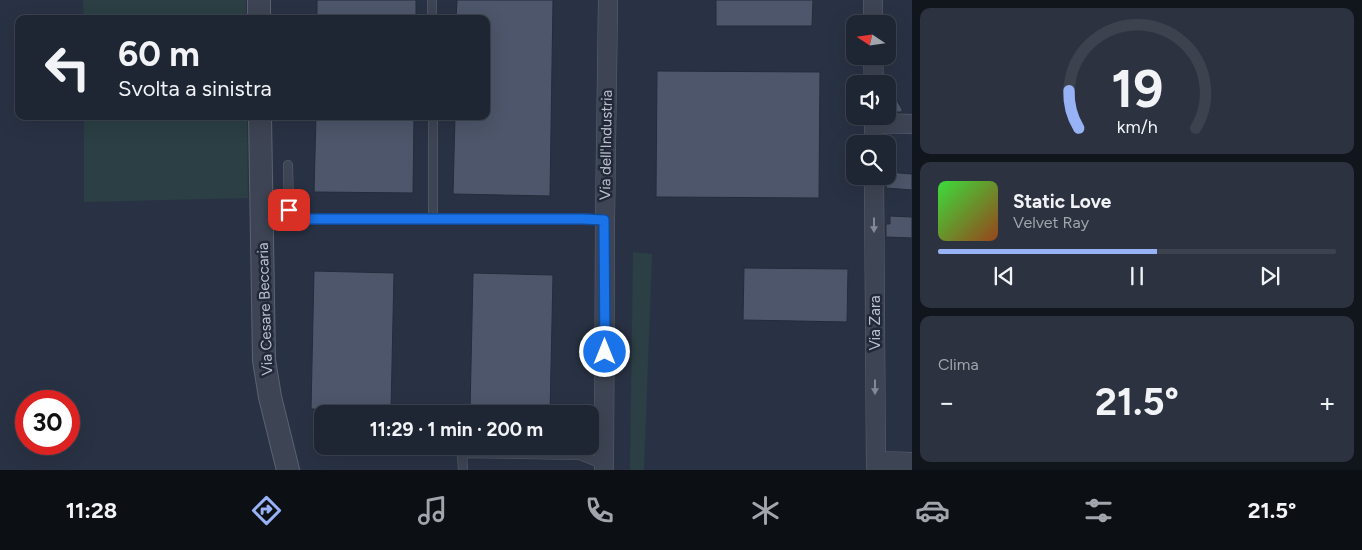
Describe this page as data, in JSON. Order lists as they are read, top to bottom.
{
  "streets": {
    "street": ["Via dell'Industria", "Via Cesare Beccaria", "Via Zara"]
  },
  "one_way": ["Via Zara"],
  "north": "left",
  "page": {
    "turn": ["60 m", "Svolta a sinistra"],
    "song": ["Static Love", "Velvet Ray"],
    "tile": "Clima",
    "heat": ["−", "21.5°", "+"],
    "limit": "30",
    "trip": "11:29 · 1 min · 200 m",
    "tabs": ["11:28", "21.5°"],
    "gauge": ["19", "km/h"]
  }
}
